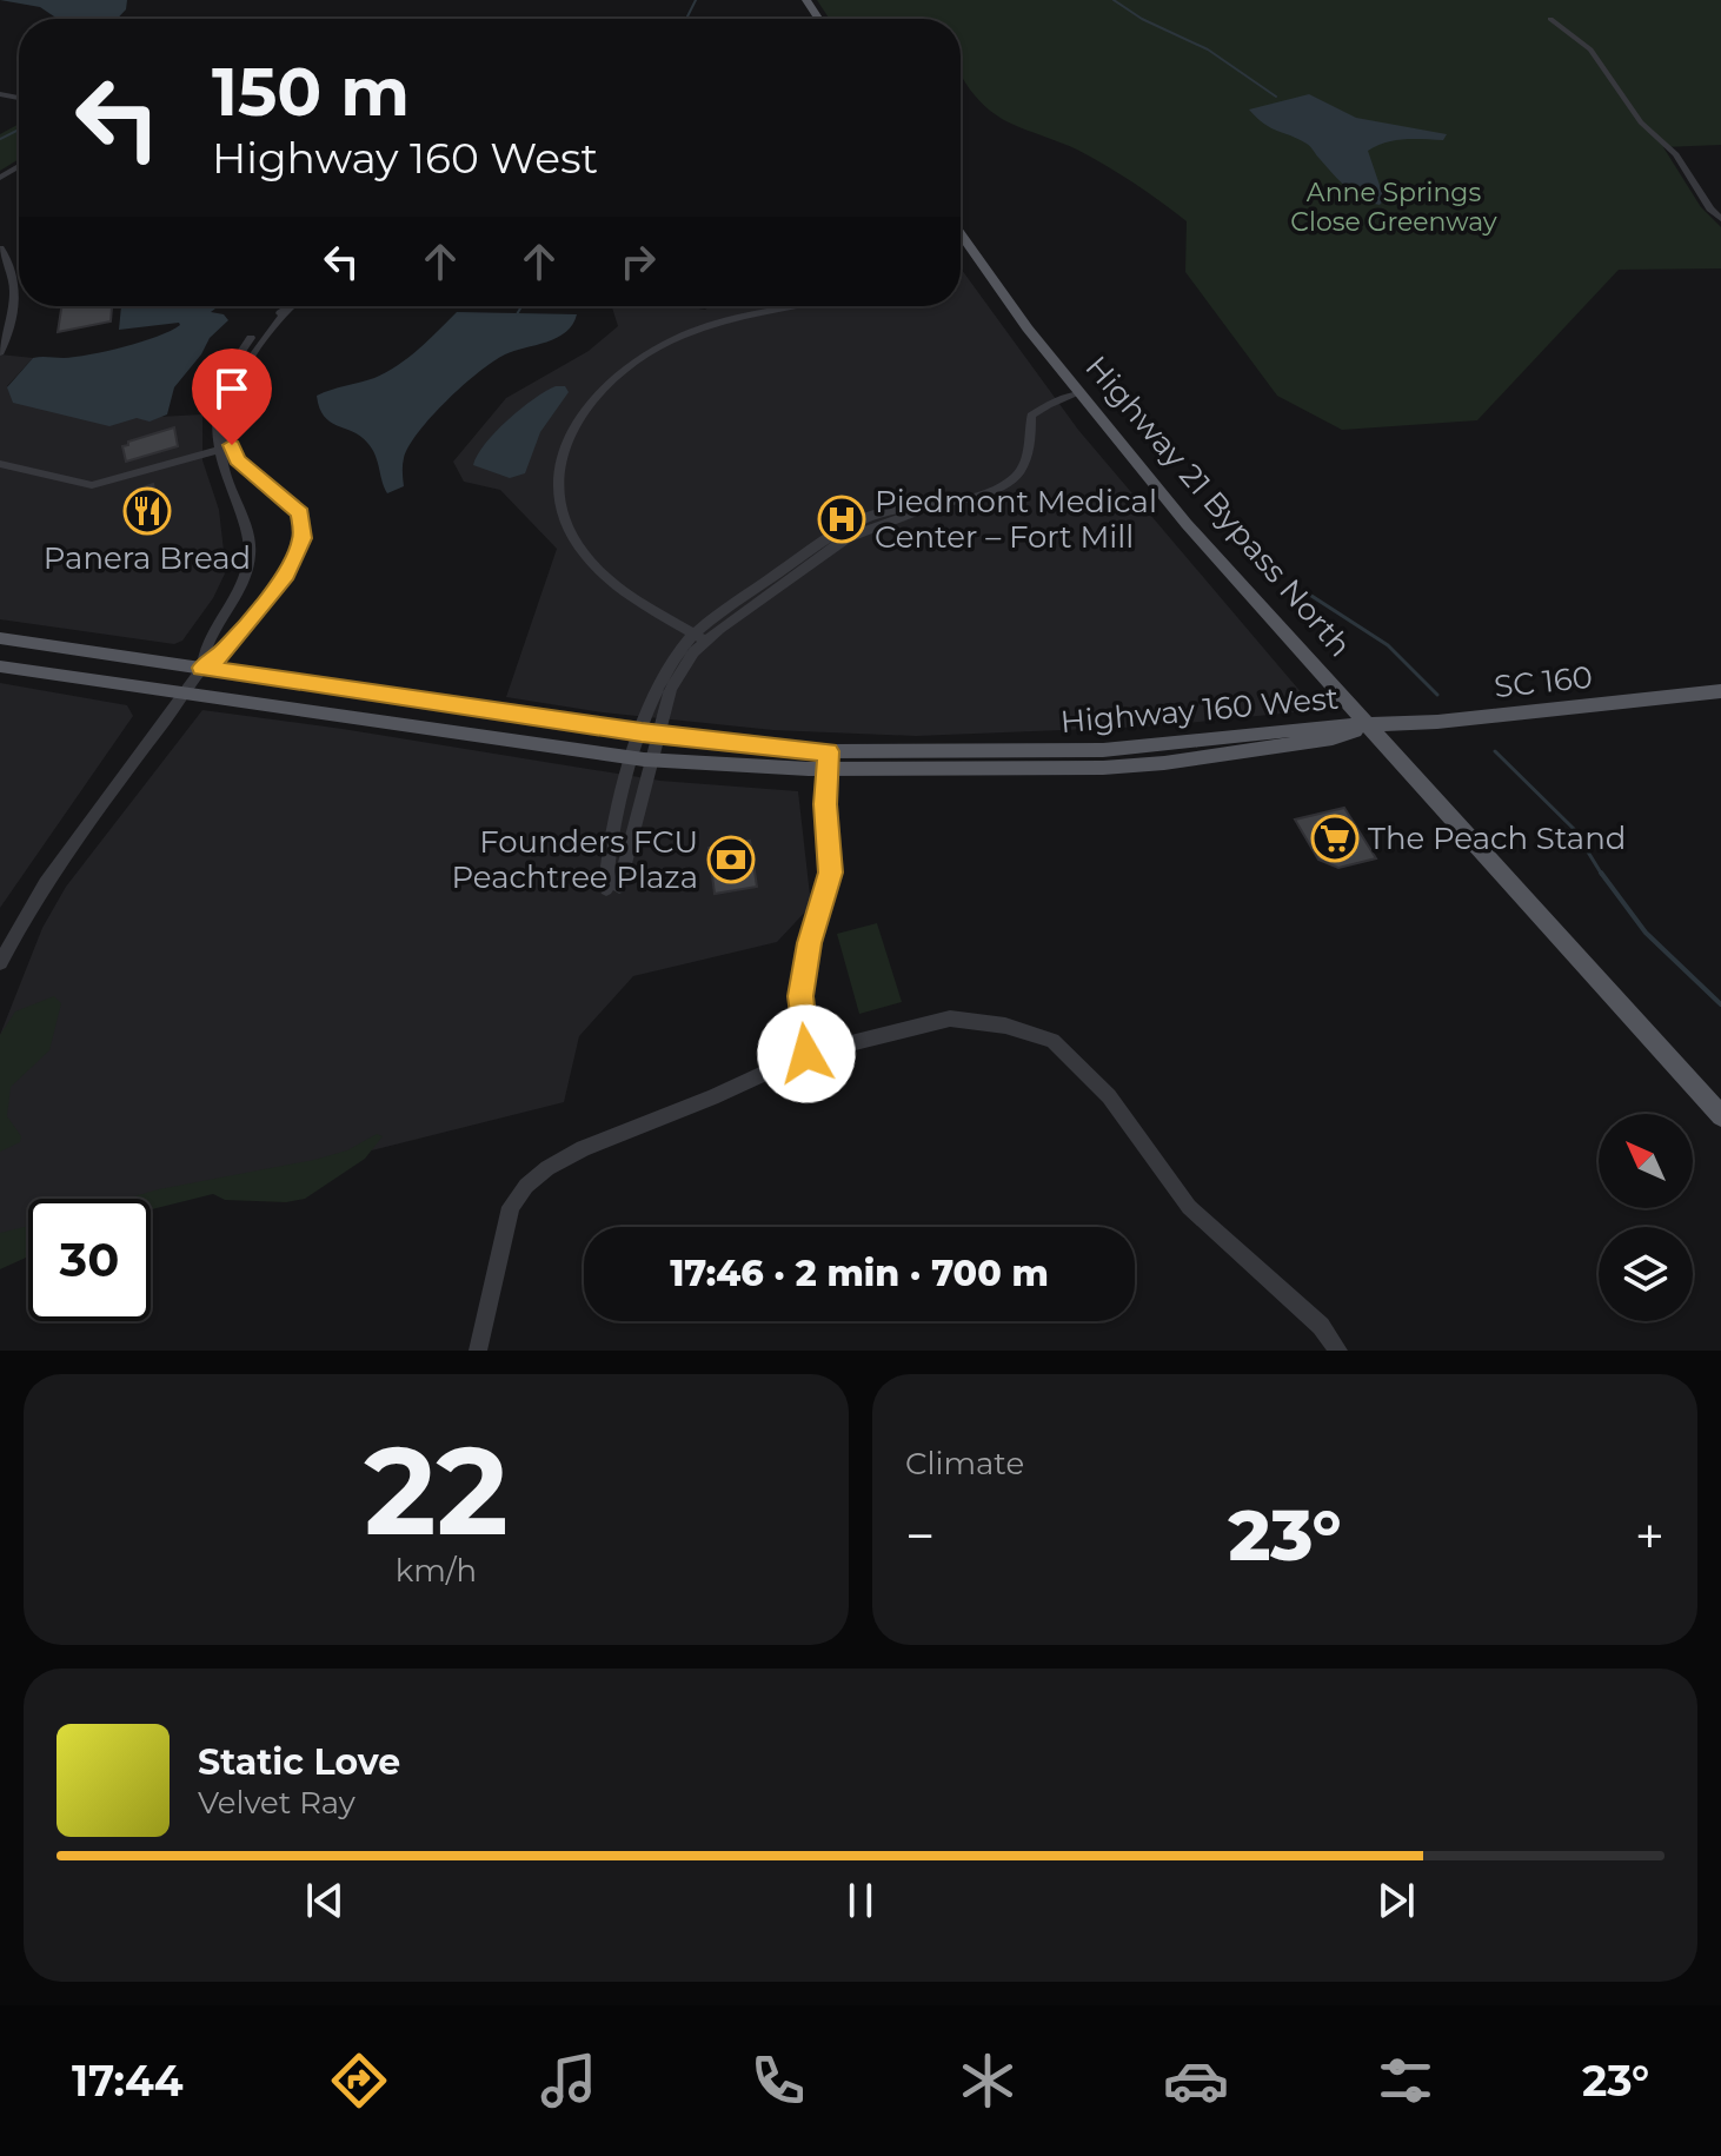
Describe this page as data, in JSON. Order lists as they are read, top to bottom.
{
  "streets": {
    "main road": ["Highway 21 Bypass North", "SC 160", "Highway 160 West"]
  },
  "crossings": [
    ["Highway 21 Bypass North", "SC 160"],
    ["Highway 21 Bypass North", "Highway 160 West"],
    ["SC 160", "Highway 160 West"]
  ],
  "parks": ["Anne Springs Close Greenway"],
  "places": {
    "restaurant": ["Panera Bread"],
    "hospital": ["Piedmont Medical Center – Fort Mill"],
    "supermarket": ["The Peach Stand"],
    "bank": ["Founders FCU Peachtree Plaza"]
  },
  "north": "top left",
  "page": {
    "turn": ["150 m", "Highway 160 West"],
    "limit": "30",
    "trip": "17:46 · 2 min · 700 m",
    "tile": [
      ["22", "km/h"],
      "Climate"
    ],
    "heat": ["−", "23°", "+"],
    "song": ["Static Love", "Velvet Ray"],
    "tabs": ["17:44", "23°"]
  }
}
